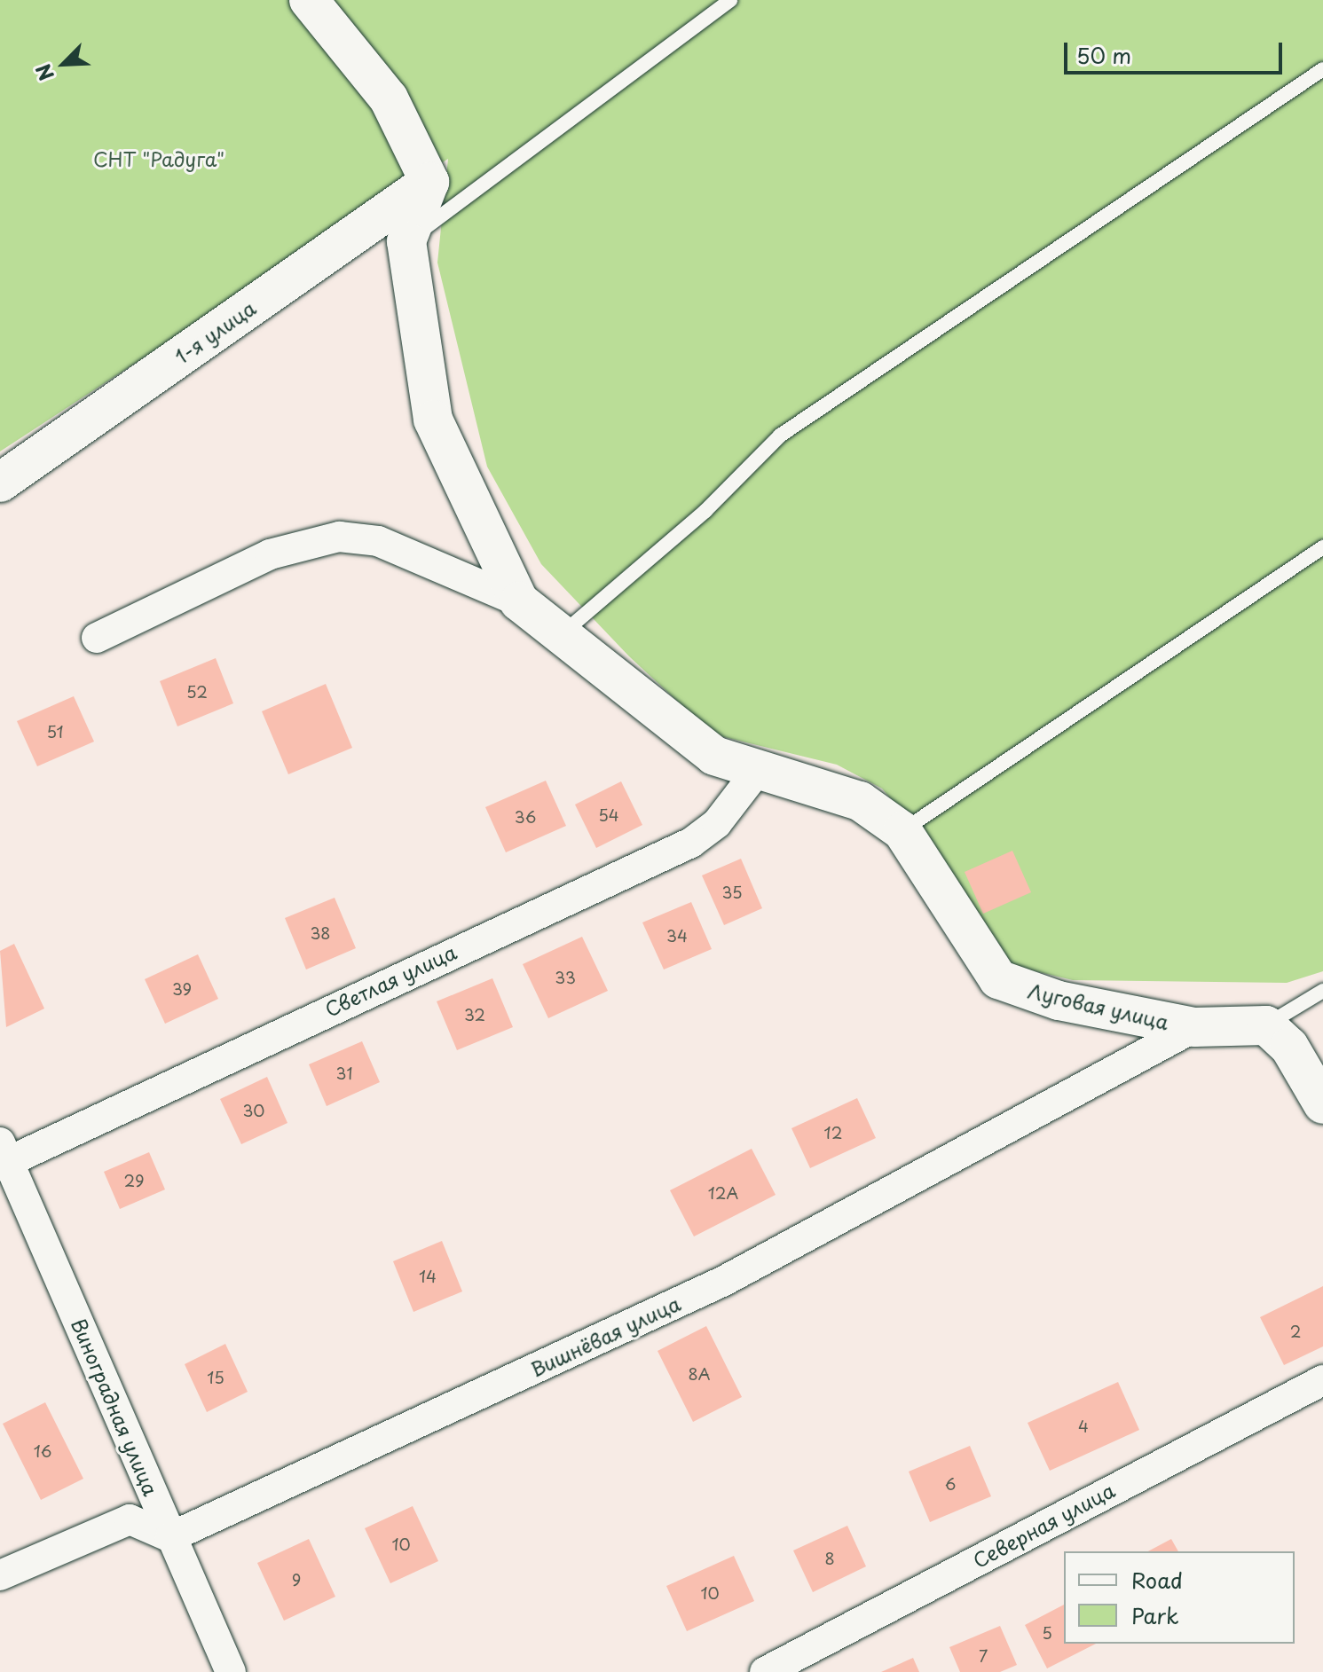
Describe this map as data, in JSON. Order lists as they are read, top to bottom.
{
  "streets": {
    "street": [
      "1-я улица",
      "Светлая улица",
      "Луговая улица",
      "Вишнёвая улица",
      "Виноградная улица",
      "Северная улица"
    ]
  },
  "crossings": [
    ["Светлая улица", "Луговая улица"],
    ["Светлая улица", "Виноградная улица"],
    ["Луговая улица", "Вишнёвая улица"],
    ["Вишнёвая улица", "Виноградная улица"]
  ],
  "parks": ["СНТ \"Радуга\""],
  "house_numbers": [
    "52",
    "51",
    "54",
    "36",
    "35",
    "38",
    "34",
    "33",
    "39",
    "32",
    "31",
    "30",
    "12",
    "29",
    "12А",
    "14",
    "2",
    "8А",
    "15",
    "4",
    "16",
    "6",
    "10",
    "8",
    "9",
    "10",
    "5",
    "7"
  ],
  "legend": ["Road", "Park"],
  "scale_bar": "50 m",
  "north": "bottom left"
}
